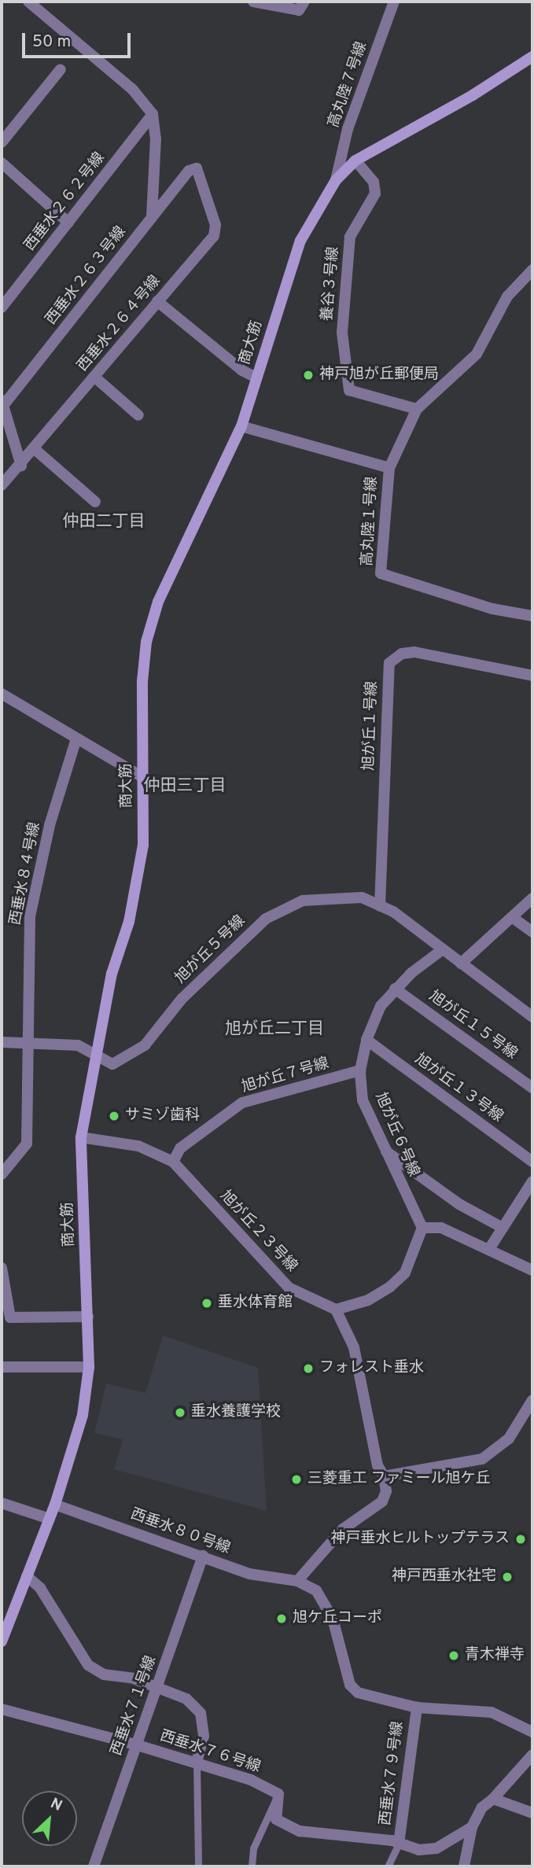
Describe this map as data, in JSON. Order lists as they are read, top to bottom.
{
  "streets": {
    "street": [
      "高丸陸７号線",
      "西垂水２６２号線",
      "西垂水２６３号線",
      "養谷３号線",
      "西垂水２６４号線",
      "商大筋",
      "高丸陸１号線",
      "旭が丘１号線",
      "西垂水８４号線",
      "旭が丘５号線",
      "旭が丘１５号線",
      "旭が丘７号線",
      "旭が丘１３号線",
      "旭が丘６号線",
      "旭が丘２３号線",
      "西垂水８０号線",
      "西垂水７１号線",
      "西垂水７６号線",
      "西垂水７９号線"
    ]
  },
  "crossings": [
    ["高丸陸７号線", "商大筋"],
    ["西垂水２６３号線", "西垂水２６４号線"],
    ["養谷３号線", "商大筋"],
    ["商大筋", "高丸陸１号線"],
    ["商大筋", "旭が丘５号線"],
    ["商大筋", "西垂水８０号線"],
    ["旭が丘１号線", "旭が丘５号線"],
    ["旭が丘５号線", "旭が丘６号線"],
    ["旭が丘１５号線", "旭が丘６号線"],
    ["旭が丘７号線", "旭が丘６号線"],
    ["旭が丘７号線", "旭が丘２３号線"],
    ["旭が丘１３号線", "旭が丘６号線"],
    ["西垂水８０号線", "西垂水７１号線"],
    ["西垂水７１号線", "西垂水７６号線"]
  ],
  "districts": ["仲田二丁目", "仲田三丁目", "旭が丘二丁目"],
  "places": [
    "神戸旭が丘郵便局",
    "サミゾ歯科",
    "垂水体育館",
    "フォレスト垂水",
    "垂水養護学校",
    "三菱重工 ファミール旭ケ丘",
    "神戸垂水ヒルトップテラス",
    "神戸西垂水社宅",
    "旭ケ丘コーポ",
    "青木禅寺"
  ],
  "scale_bar": "50 m",
  "north": "top right"
}
